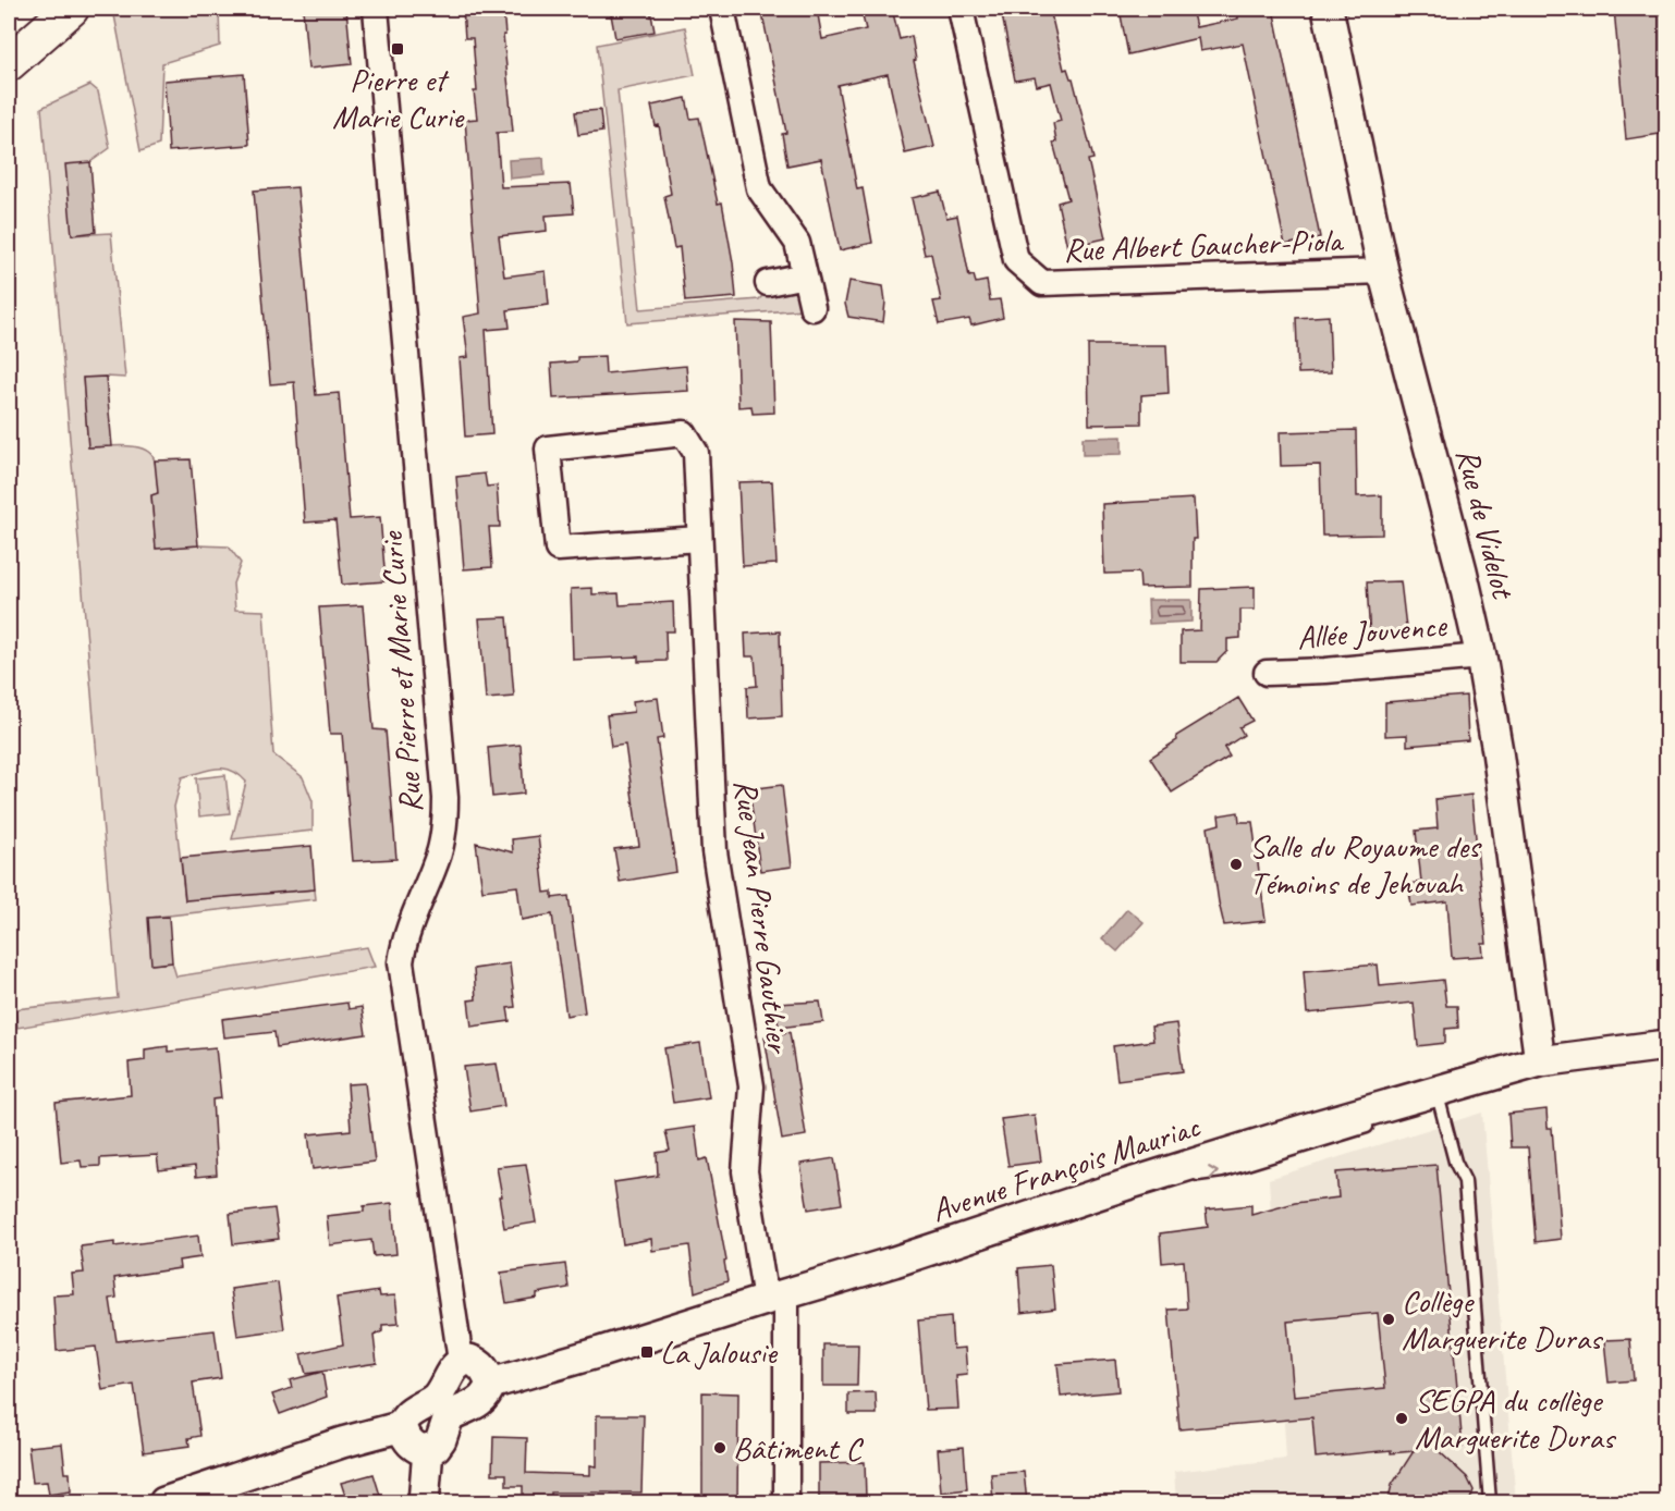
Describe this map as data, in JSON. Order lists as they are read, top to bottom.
{
  "streets": {
    "street": [
      "Rue Albert Gaucher-Piola",
      "Rue de Videlot",
      "Allée Jouvence",
      "Rue Pierre et Marie Curie",
      "Rue Jean Pierre Gauthier",
      "Avenue François Mauriac"
    ]
  },
  "crossings": [
    ["Rue Albert Gaucher-Piola", "Rue de Videlot"],
    ["Rue de Videlot", "Allée Jouvence"],
    ["Rue de Videlot", "Avenue François Mauriac"],
    ["Rue Jean Pierre Gauthier", "Avenue François Mauriac"]
  ],
  "places": {
    "transit": ["Pierre et Marie Curie", "La Jalousie"],
    "other": [
      "Salle du Royaume des Témoins de Jehovah",
      "Collège Marguerite Duras",
      "SEGPA du collège Marguerite Duras",
      "Bâtiment C"
    ]
  }
}
